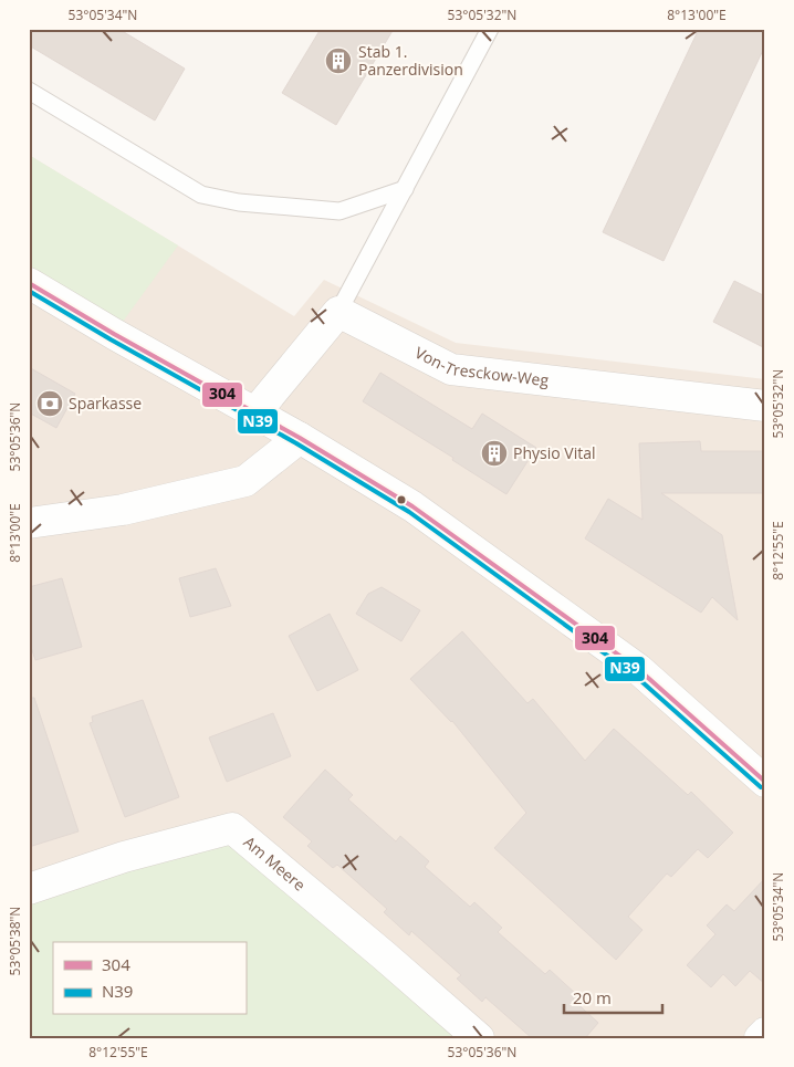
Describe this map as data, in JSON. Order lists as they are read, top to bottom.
{
  "streets": {
    "street": ["Von-Tresckow-Weg", "Am Meere"]
  },
  "places": {
    "building": ["Stab 1. Panzerdivision", "Physio Vital"],
    "bank": ["Sparkasse"]
  },
  "lines": ["transit line 304", "transit line N39"],
  "legend": ["304", "N39"],
  "scale_bar": "20 m",
  "coordinates": [
    "53°05'34\"N",
    "53°05'32\"N",
    "8°13'00\"E",
    "53°05'36\"N",
    "8°12'55\"E",
    "53°05'38\"N"
  ]
}
